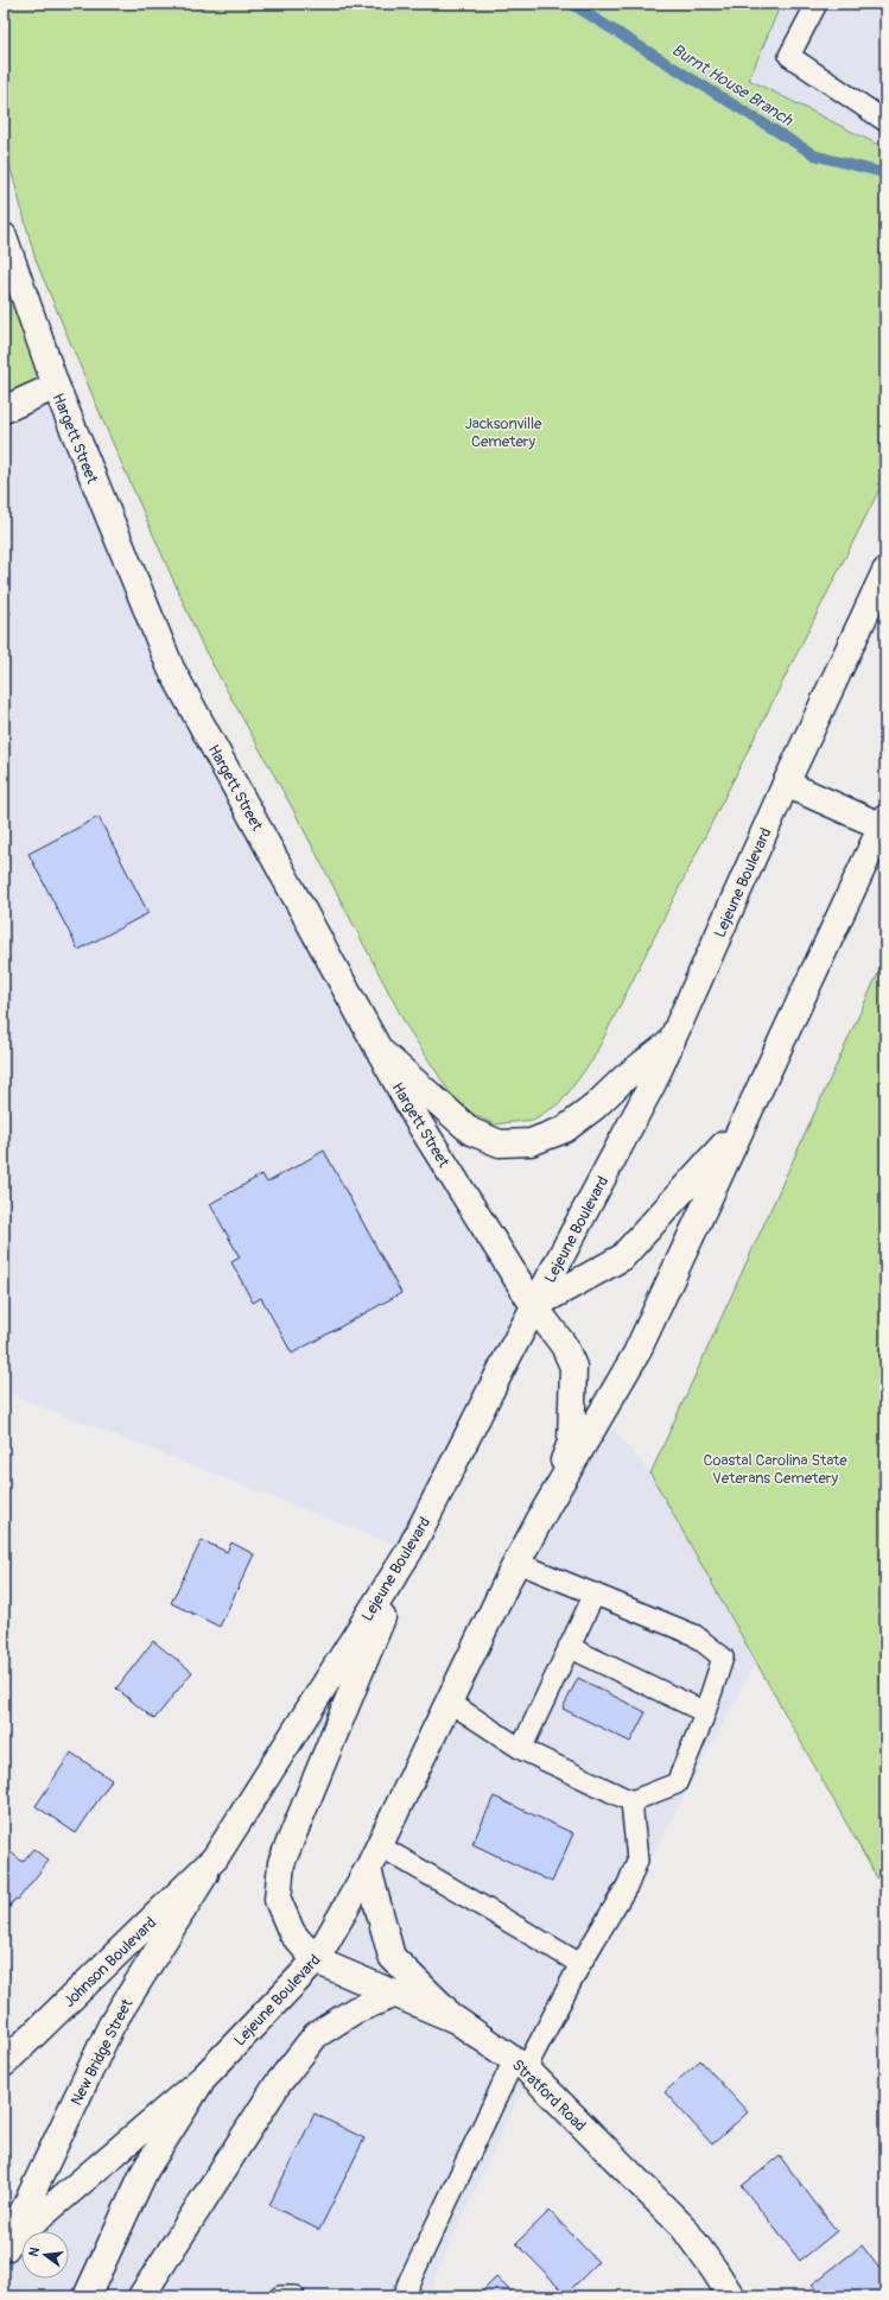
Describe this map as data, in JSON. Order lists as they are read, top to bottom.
{
  "streets": {
    "main road": [
      "Hargett Street",
      "Lejeune Boulevard",
      "Johnson Boulevard",
      "New Bridge Street",
      "Stratford Road"
    ]
  },
  "crossings": [
    ["Hargett Street", "Lejeune Boulevard"],
    ["Lejeune Boulevard", "Johnson Boulevard"],
    ["Lejeune Boulevard", "New Bridge Street"],
    ["Lejeune Boulevard", "Stratford Road"],
    ["Johnson Boulevard", "New Bridge Street"]
  ],
  "water": ["Burnt House Branch"],
  "parks": ["Jacksonville Cemetery", "Coastal Carolina State Veterans Cemetery"],
  "north": "left"
}
